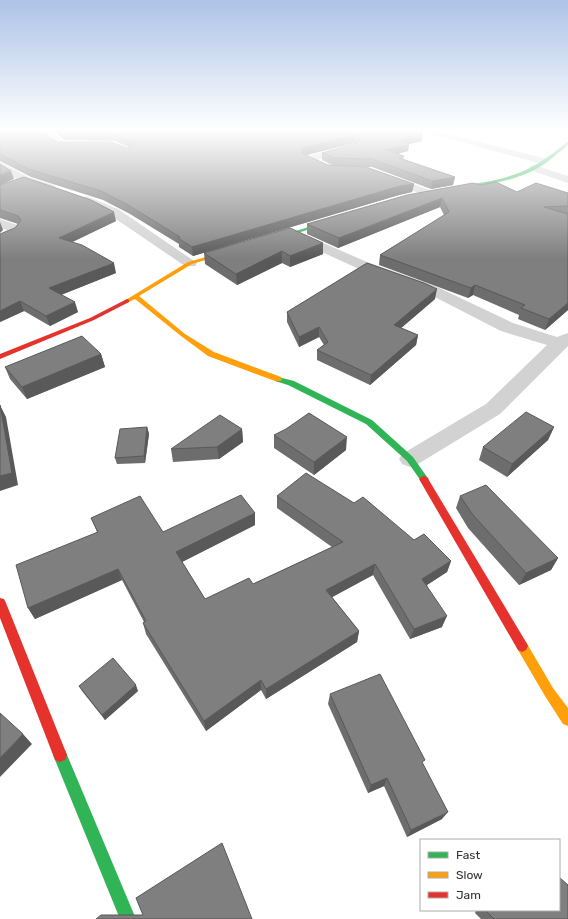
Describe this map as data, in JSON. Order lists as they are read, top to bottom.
{
  "legend": ["Fast", "Slow", "Jam"]
}
